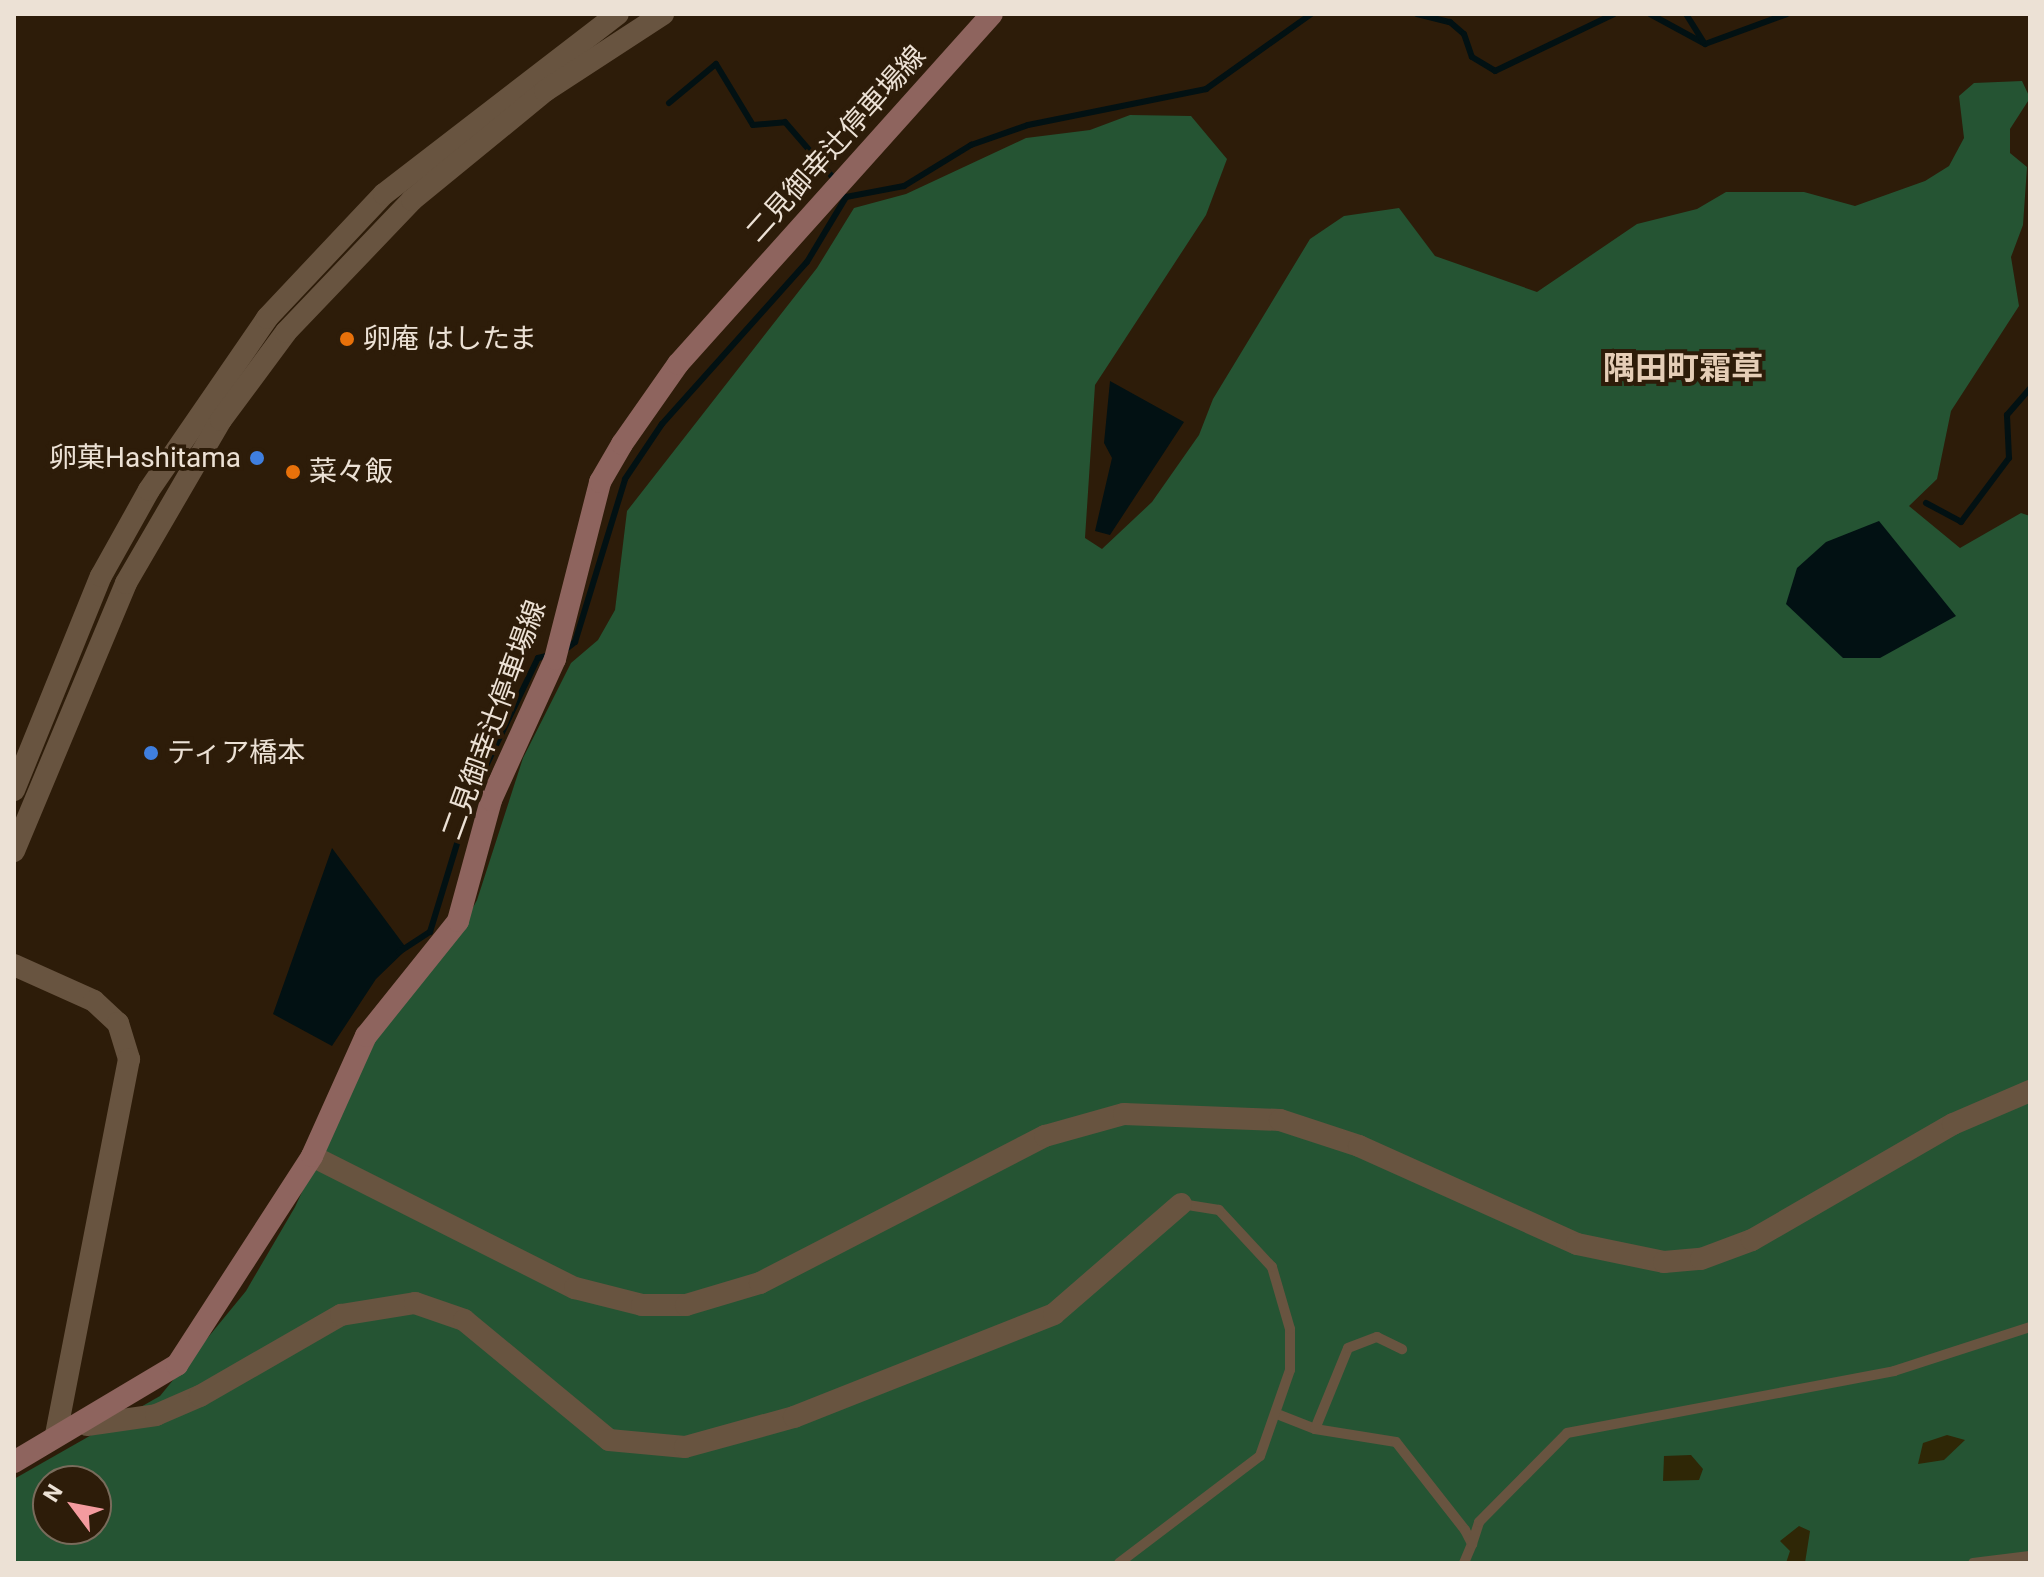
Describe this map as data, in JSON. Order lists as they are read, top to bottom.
{
  "streets": {
    "main road": ["二見御幸辻停車場線"]
  },
  "districts": ["隅田町霜草"],
  "places": [
    "卵庵 はしたま",
    "卵菓Hashitama",
    "菜々飯",
    "ティア橋本"
  ],
  "north": "top left"
}
